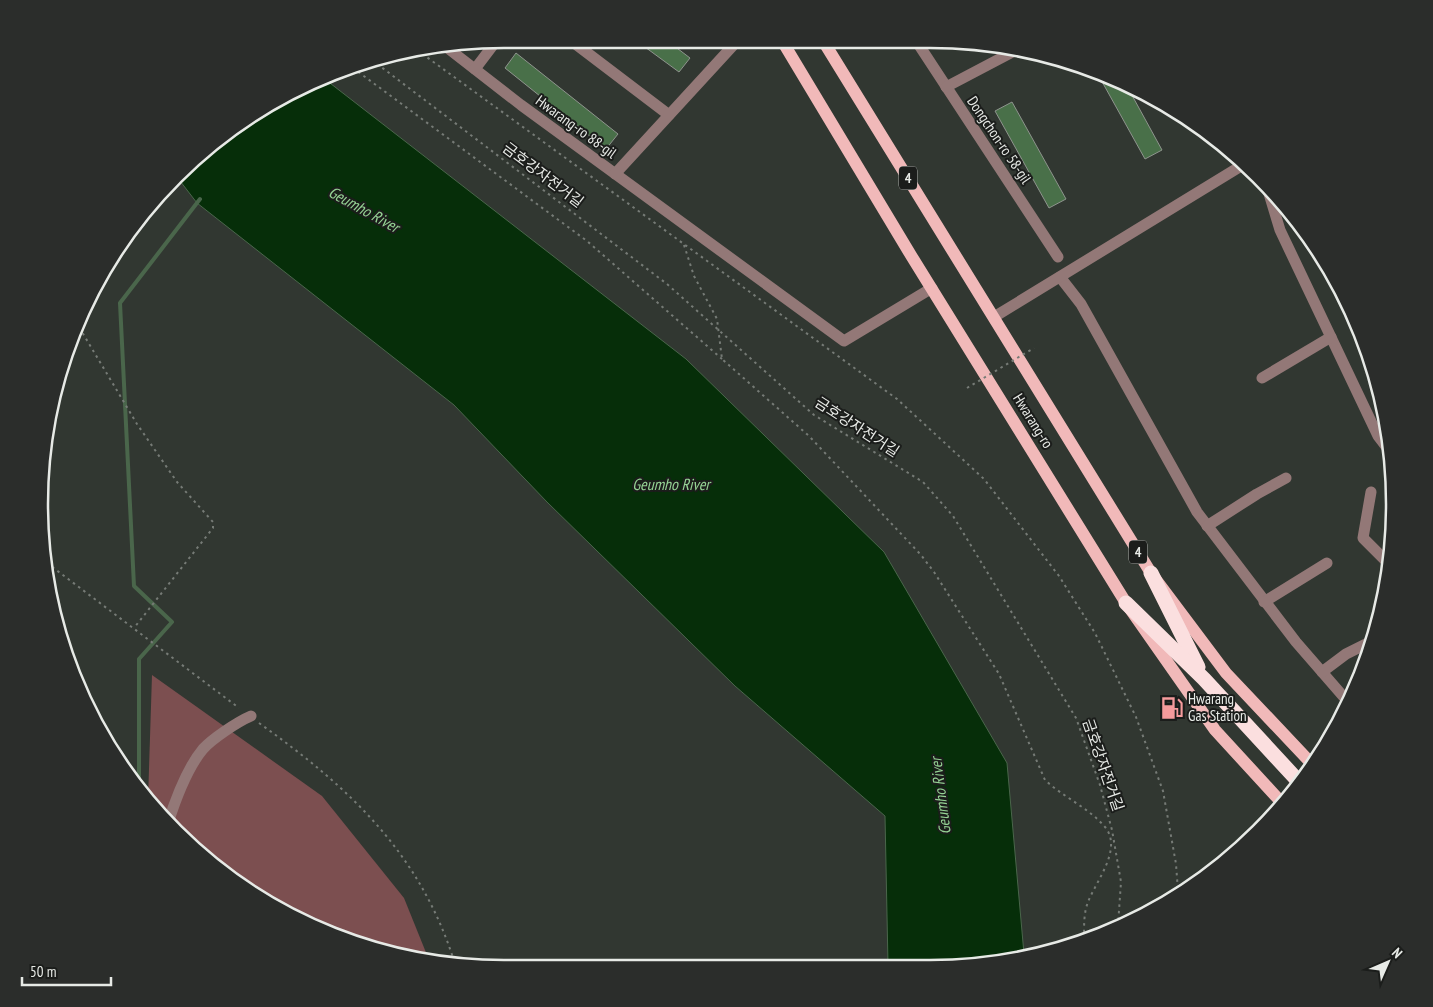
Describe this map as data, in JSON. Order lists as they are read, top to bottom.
{
  "streets": {
    "main road": ["4", "Hwarang-ro"],
    "street": ["Hwarang-ro 88-gil", "Dongchon-ro 58-gil"],
    "path": ["금호강자전거길"]
  },
  "water": ["Geumho River"],
  "places": {
    "fuel station": ["Hwarang Gas Station"]
  },
  "scale_bar": "50 m",
  "north": "top right"
}
